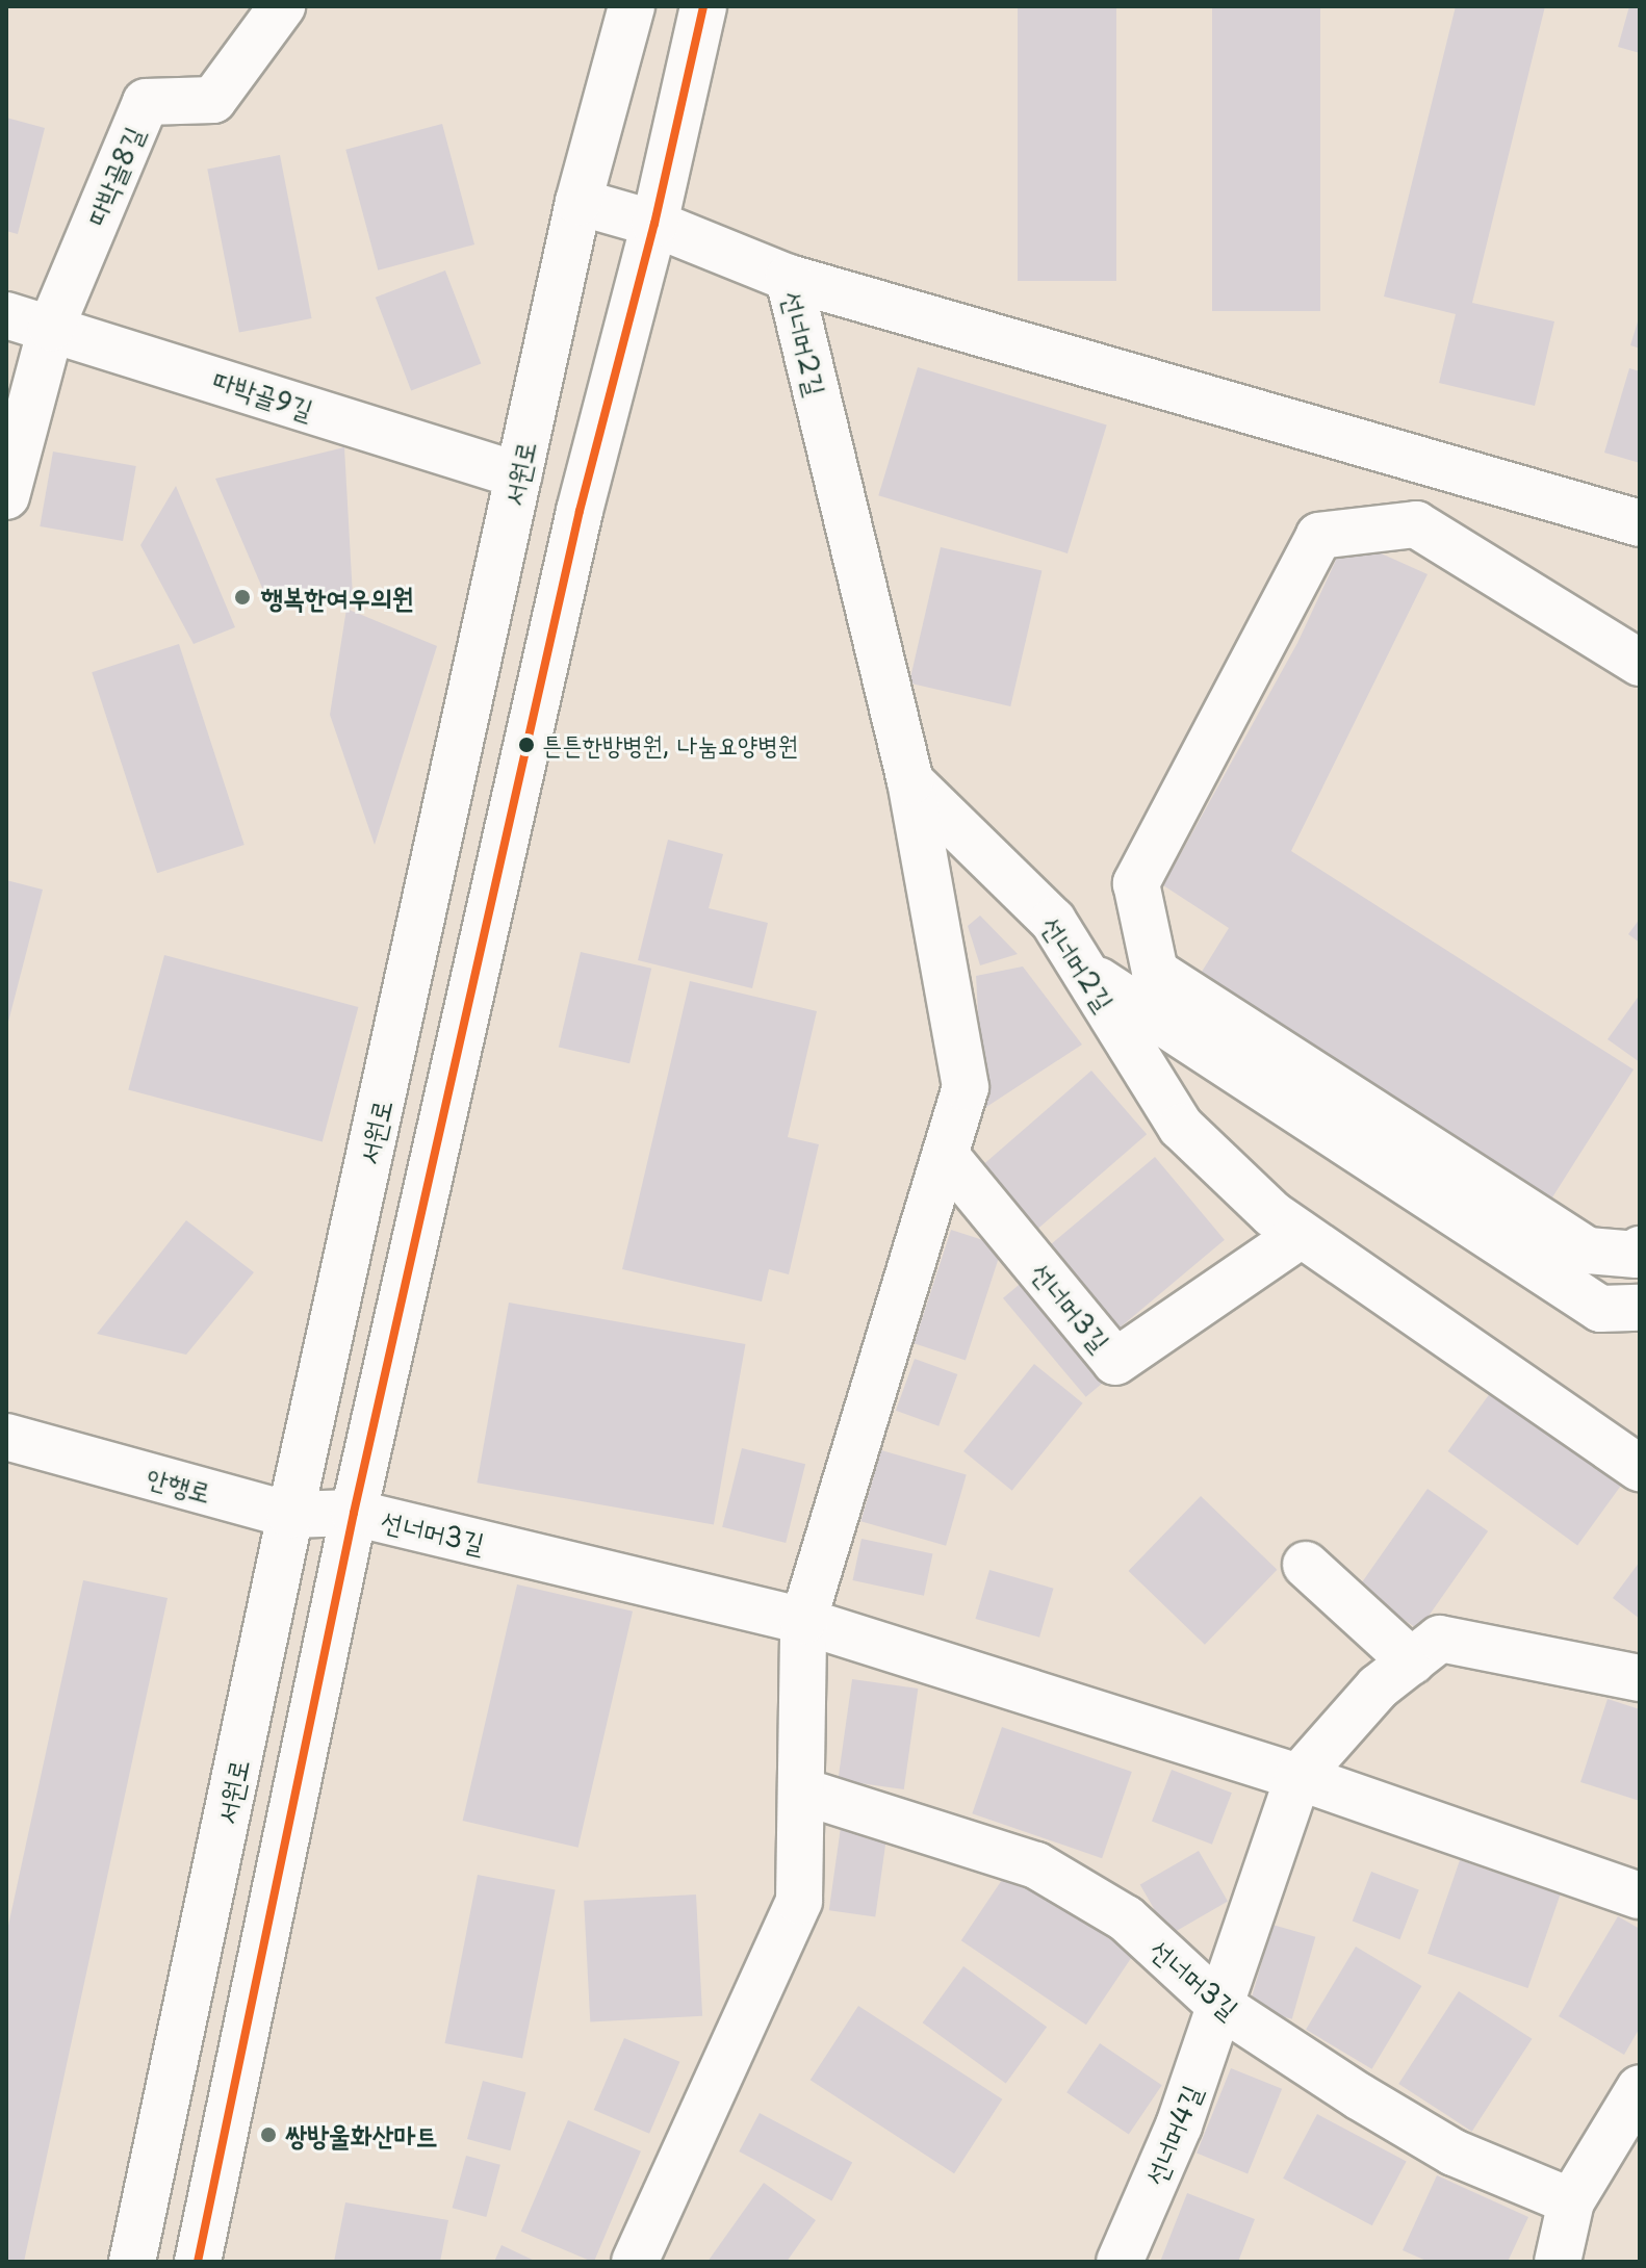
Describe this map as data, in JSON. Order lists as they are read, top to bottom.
{
  "streets": {
    "street": [
      "따박골8길",
      "선너머2길",
      "따박골9길",
      "서원로",
      "선너머3길",
      "안행로",
      "선너머4길"
    ]
  },
  "crossings": [
    ["따박골8길", "따박골9길"],
    ["선너머2길", "서원로"],
    ["선너머2길", "선너머3길"],
    ["따박골9길", "서원로"],
    ["서원로", "안행로"],
    ["선너머3길", "안행로"],
    ["선너머3길", "선너머4길"]
  ],
  "places": ["행복한여우의원", "튼튼한방병원, 나눔요양병원", "쌍방울화산마트"]
}
